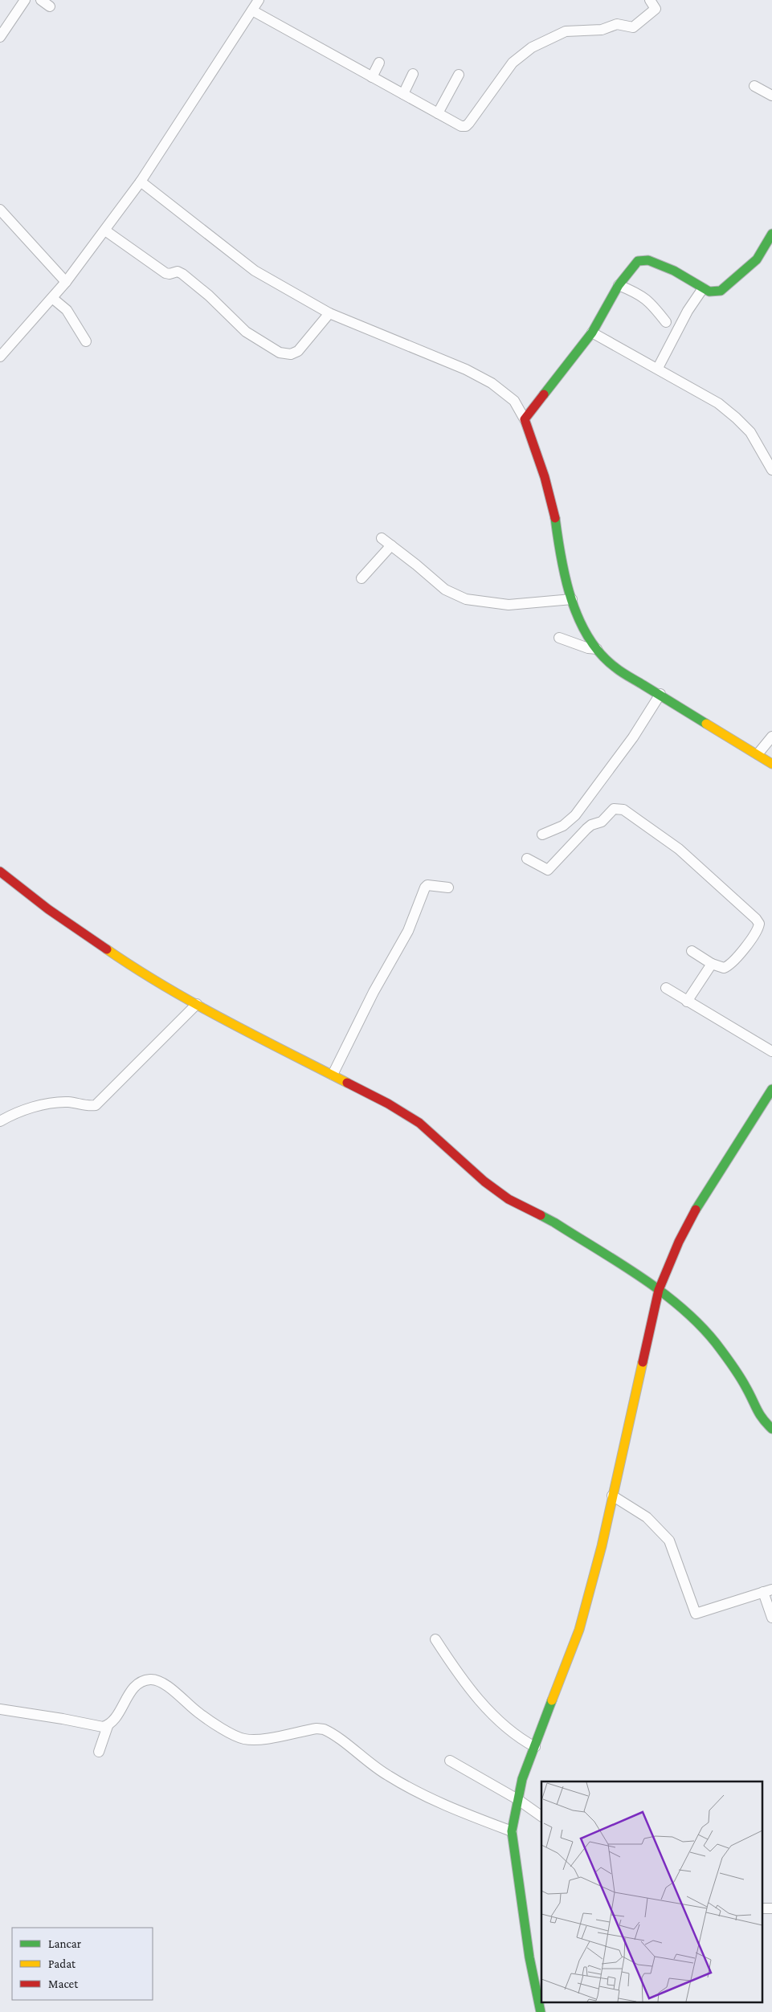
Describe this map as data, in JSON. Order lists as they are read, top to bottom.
{
  "legend": ["Lancar", "Padat", "Macet"]
}
